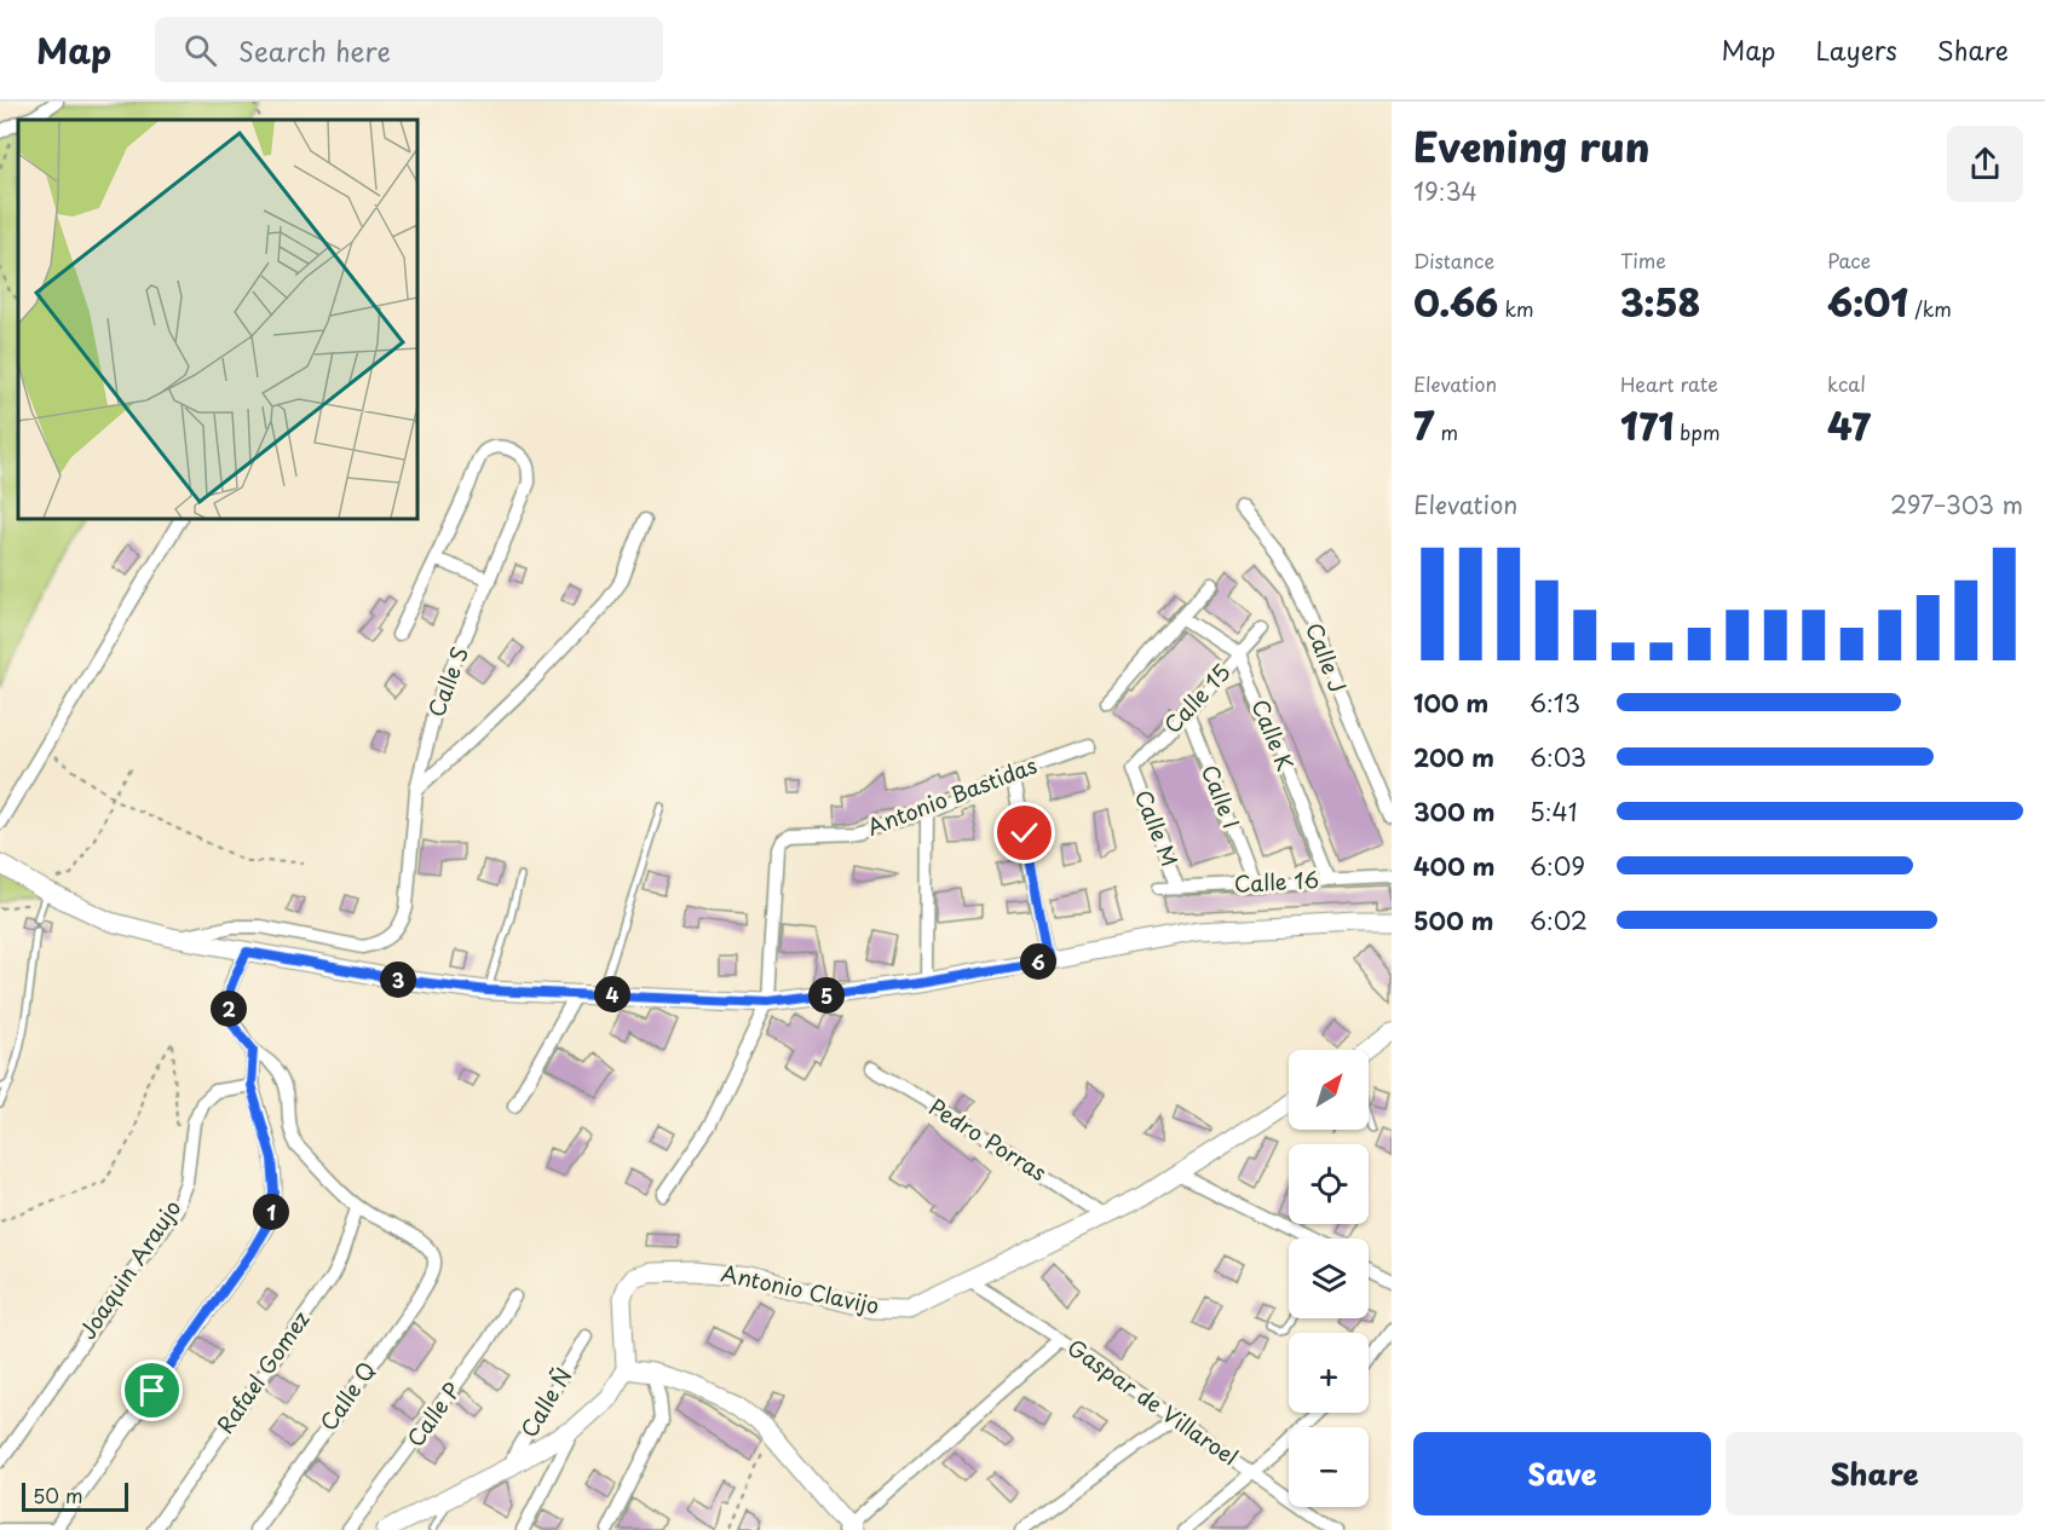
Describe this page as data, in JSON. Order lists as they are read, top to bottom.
{
  "streets": {
    "street": [
      "Calle J",
      "Calle S",
      "Calle 15",
      "Calle K",
      "Antonio Bastidas",
      "Calle I",
      "Calle M",
      "Calle 16",
      "Pedro Porras",
      "Joaquin Araujo",
      "Antonio Clavijo",
      "Rafael Gomez",
      "Calle Q",
      "Calle Ñ",
      "Gaspar de Villaroel",
      "Calle P"
    ]
  },
  "crossings": [
    ["Calle 15", "Calle K"],
    ["Calle 15", "Calle I"],
    ["Calle 15", "Calle M"],
    ["Calle K", "Calle 16"],
    ["Calle I", "Calle 16"],
    ["Calle M", "Calle 16"],
    ["Pedro Porras", "Antonio Clavijo"],
    ["Antonio Clavijo", "Gaspar de Villaroel"],
    ["Rafael Gomez", "Calle Q"]
  ],
  "scale_bar": "50 m",
  "north": "top right",
  "page": {
    "header": "Map",
    "search": "Search here",
    "nav": ["Map", "Layers", "Share"],
    "heading": ["Evening run", "19:34"],
    "stats": [
      ["Distance", "0.66 km"],
      ["Time", "3:58"],
      ["Pace", "6:01 /km"],
      ["Elevation", "7 m"],
      ["Heart rate", "171 bpm"],
      ["kcal", "47"]
    ],
    "chart": ["Elevation", "297–303 m"],
    "list": [
      {
        "name": "100 m",
        "note": "6:13"
      },
      {
        "name": "200 m",
        "note": "6:03"
      },
      {
        "name": "300 m",
        "note": "5:41"
      },
      {
        "name": "400 m",
        "note": "6:09"
      },
      {
        "name": "500 m",
        "note": "6:02"
      }
    ],
    "pins": [
      "6",
      "3",
      "4",
      "5",
      "2",
      "1"
    ],
    "map_buttons": ["+", "−"],
    "buttons": ["Save", "Share"],
    "scale": "50 m"
  }
}
